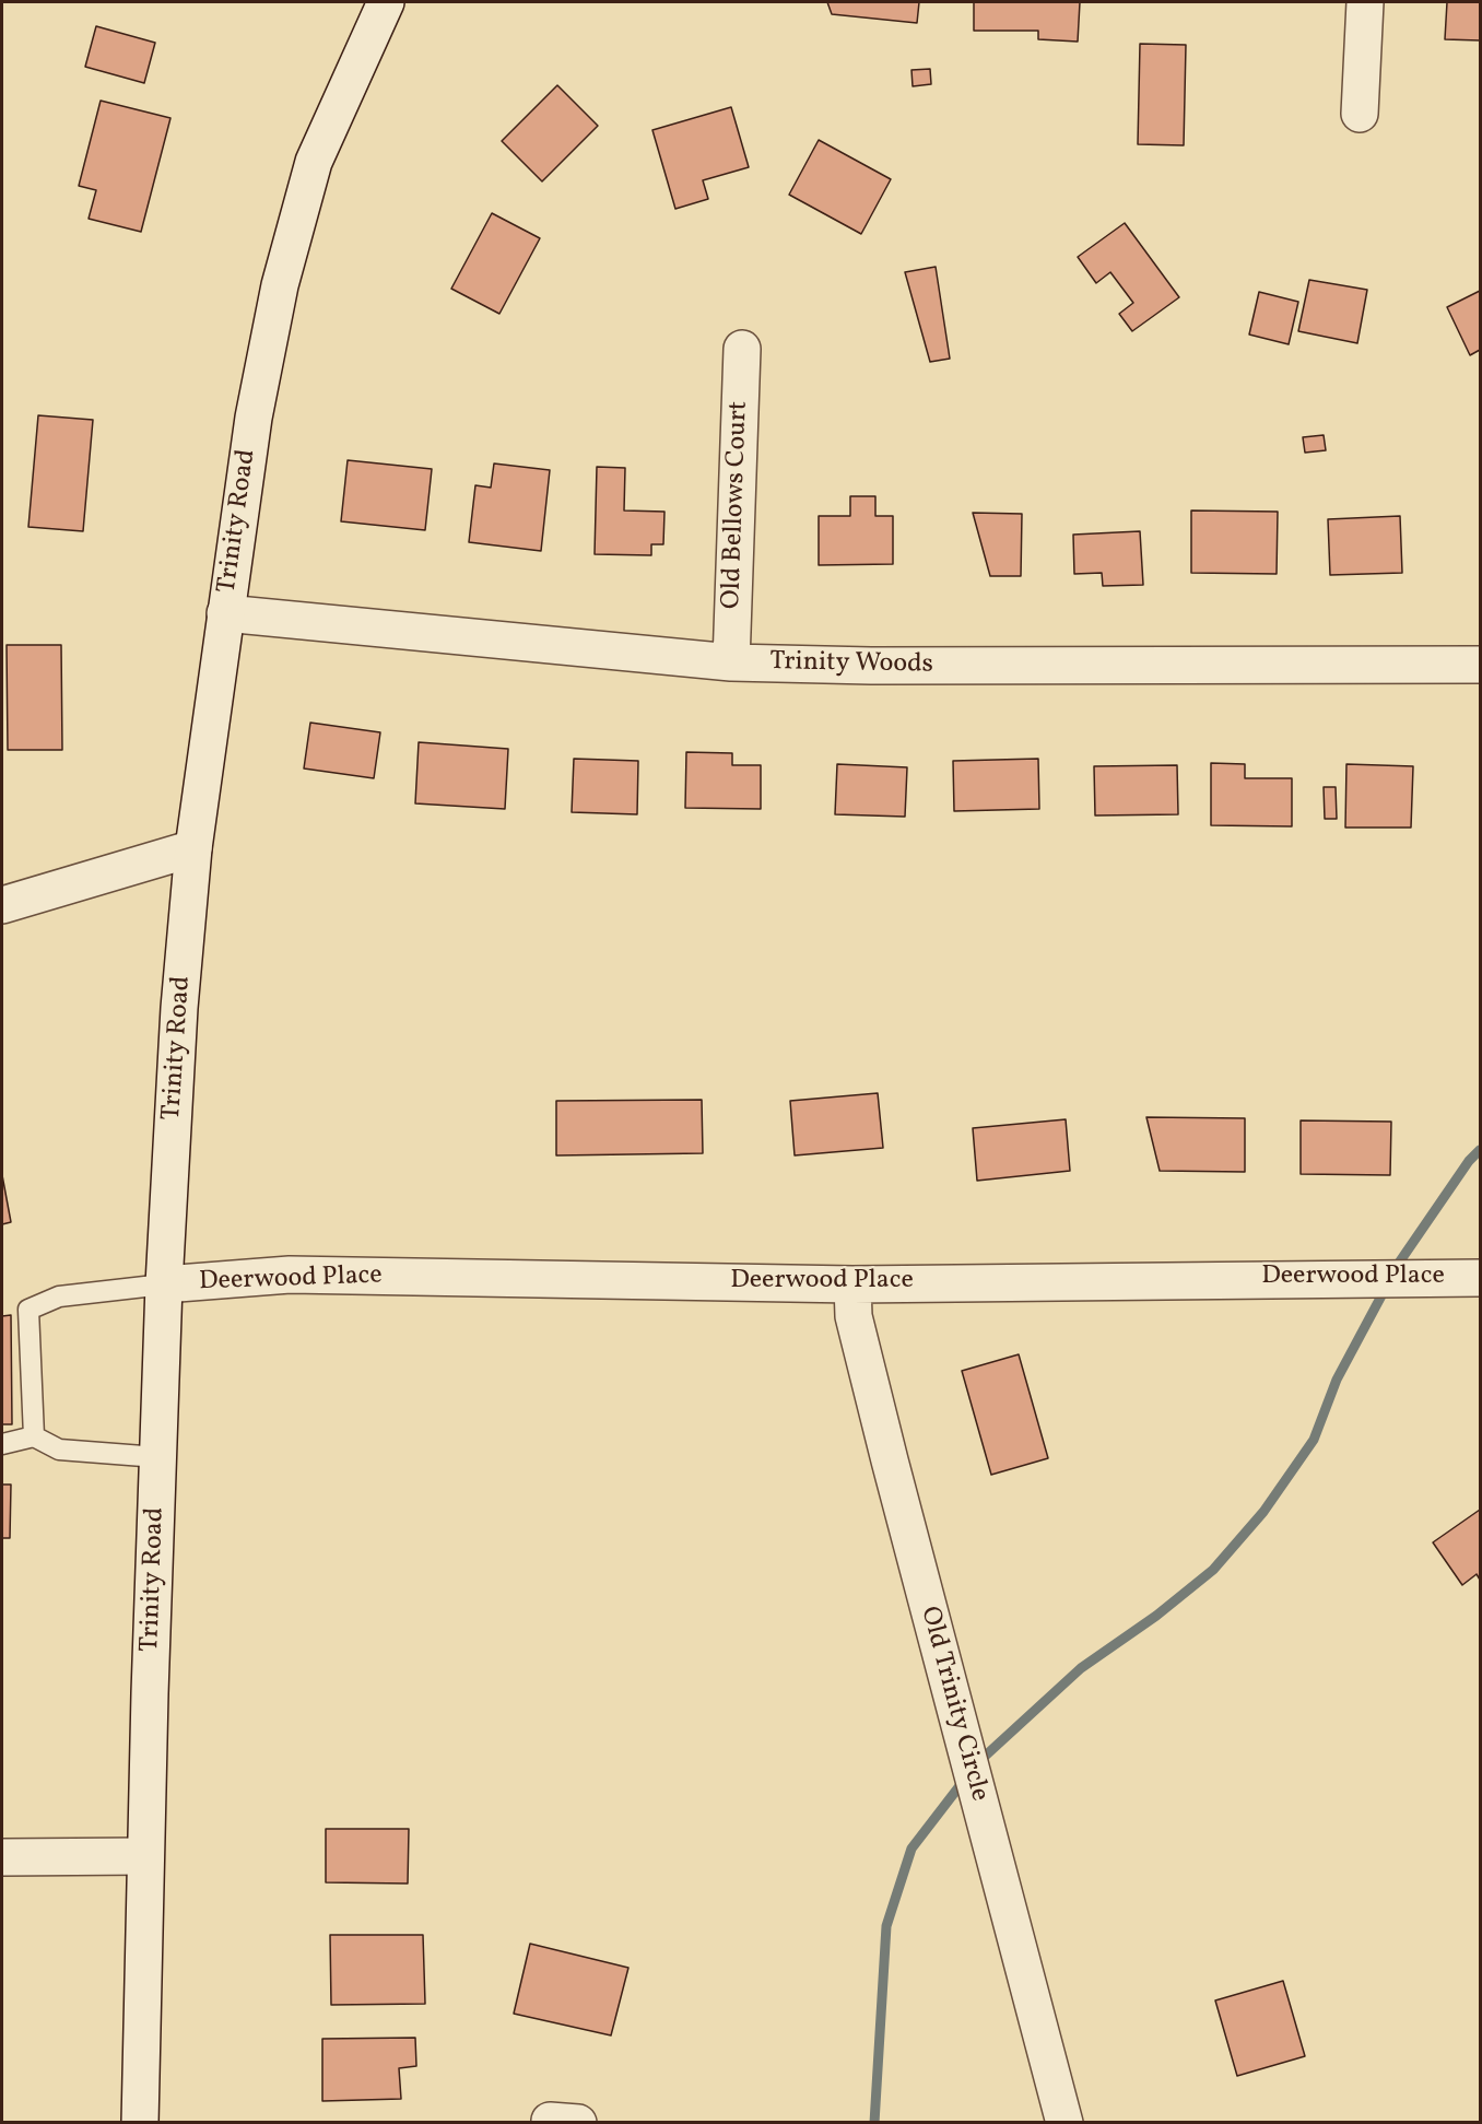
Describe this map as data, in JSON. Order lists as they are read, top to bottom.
{
  "streets": {
    "street": [
      "Old Bellows Court",
      "Trinity Road",
      "Trinity Woods",
      "Deerwood Place",
      "Old Trinity Circle"
    ]
  },
  "crossings": [
    ["Old Bellows Court", "Trinity Woods"],
    ["Trinity Road", "Trinity Woods"],
    ["Trinity Road", "Deerwood Place"],
    ["Deerwood Place", "Old Trinity Circle"]
  ]
}
